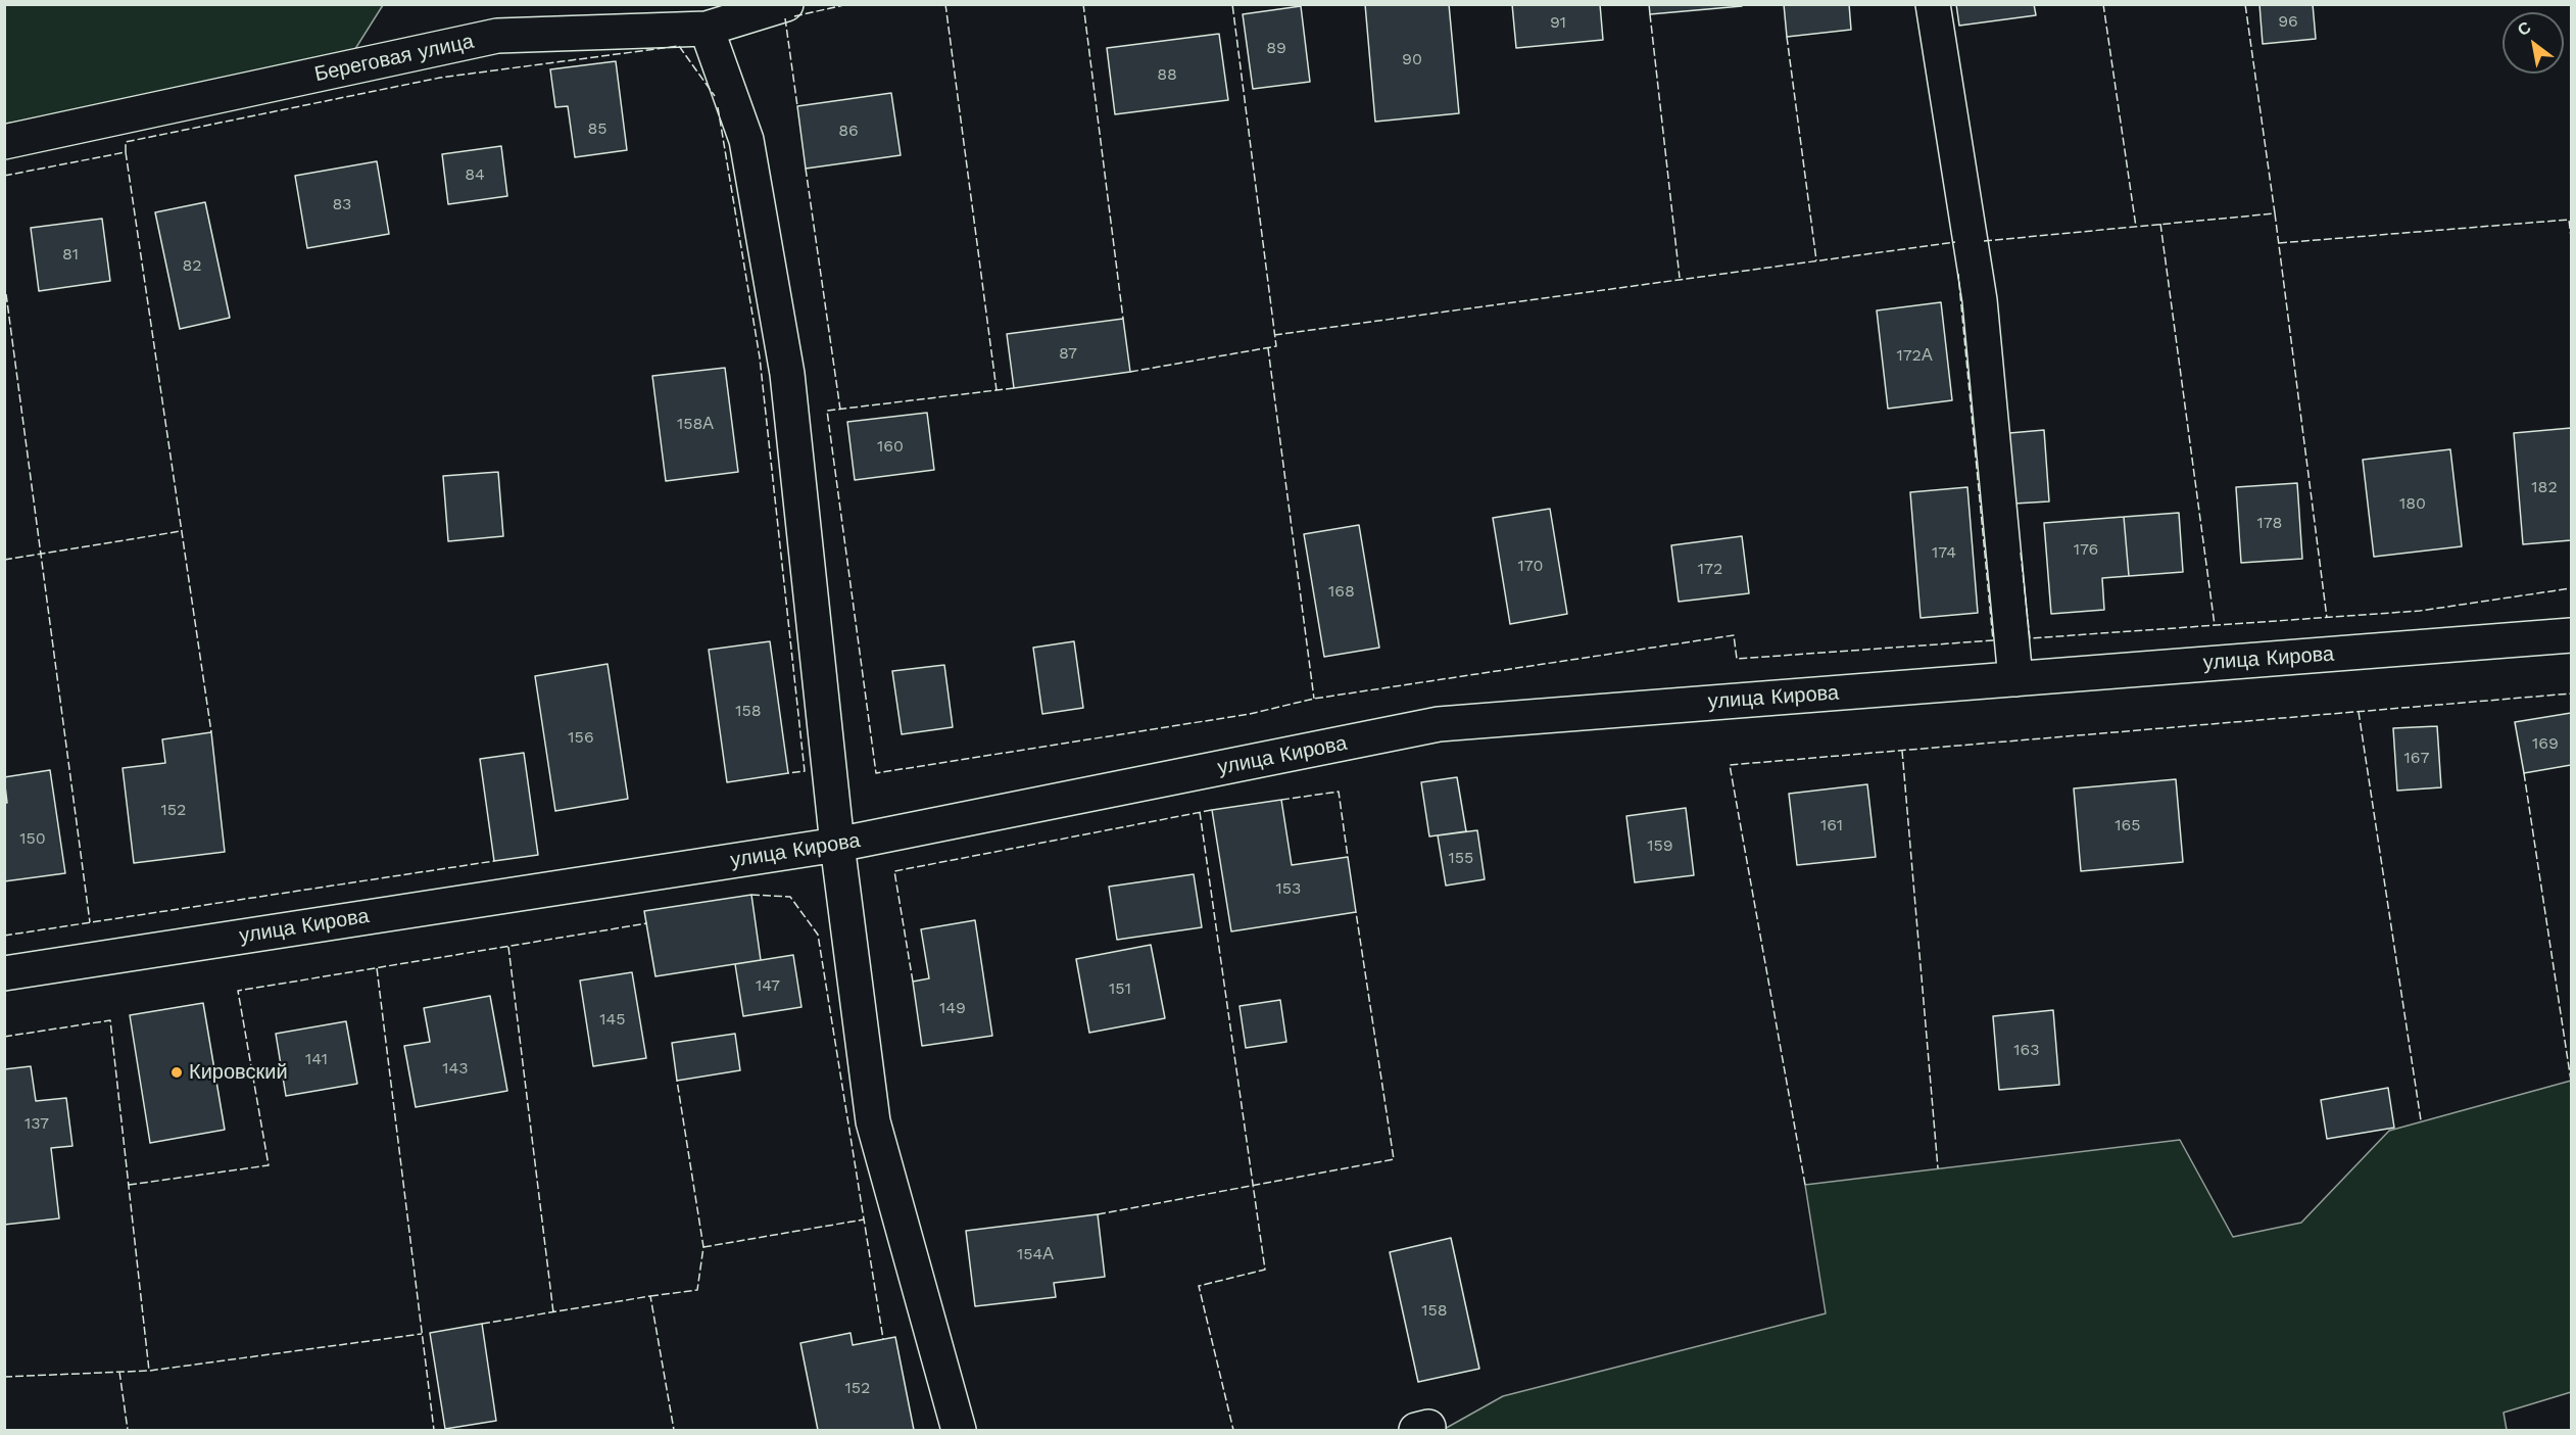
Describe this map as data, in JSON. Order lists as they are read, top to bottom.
{
  "streets": {
    "street": ["Береговая улица", "улица Кирова"]
  },
  "places": ["Кировский"],
  "house_numbers": [
    "96",
    "91",
    "89",
    "90",
    "88",
    "85",
    "86",
    "84",
    "83",
    "81",
    "82",
    "87",
    "172А",
    "158А",
    "160",
    "182",
    "180",
    "178",
    "176",
    "174",
    "170",
    "172",
    "168",
    "158",
    "156",
    "169",
    "167",
    "152",
    "161",
    "165",
    "150",
    "159",
    "155",
    "153",
    "147",
    "151",
    "149",
    "145",
    "163",
    "141",
    "143",
    "137",
    "154А",
    "158",
    "152"
  ],
  "north": "top left"
}
